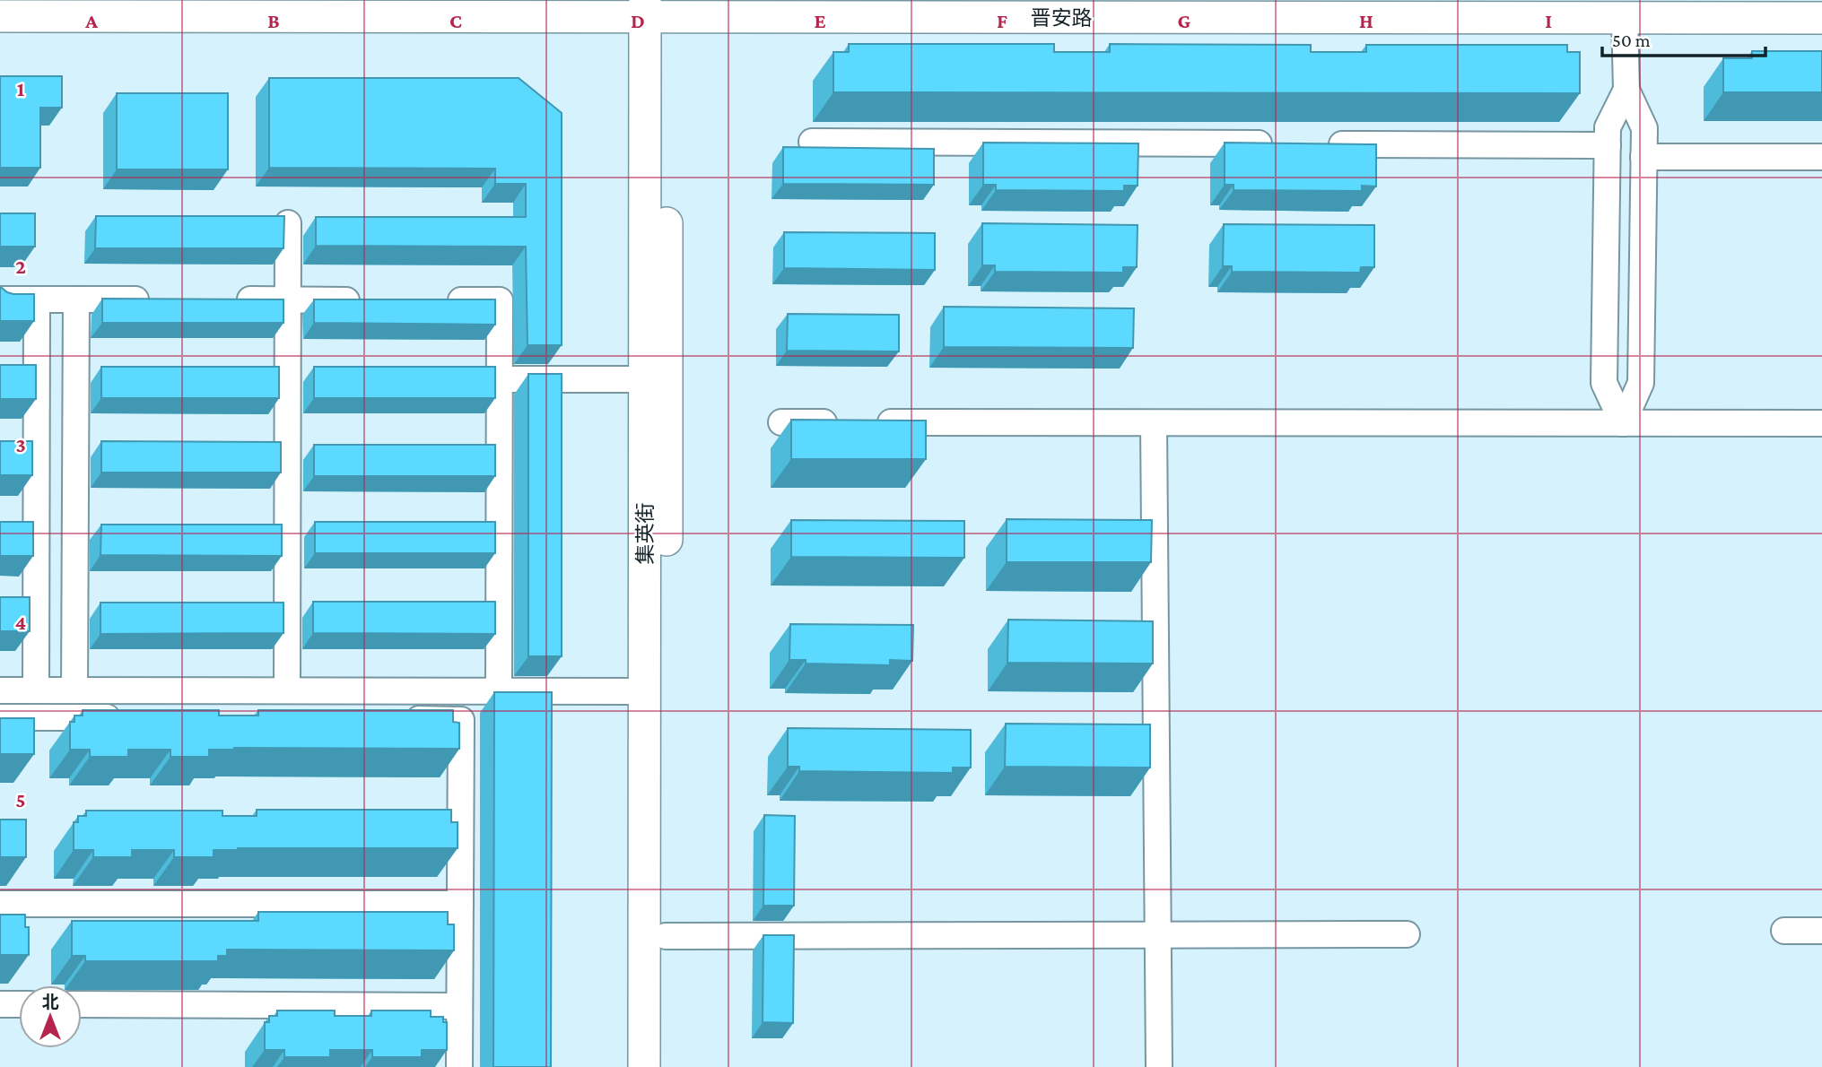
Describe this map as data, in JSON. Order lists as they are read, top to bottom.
{
  "streets": {
    "main road": ["晋安路", "集英街"]
  },
  "crossings": [
    ["晋安路", "集英街"]
  ],
  "scale_bar": "50 m",
  "north": "top",
  "grid": {
    "columns": [
      "A",
      "B",
      "C",
      "D",
      "E",
      "F",
      "G",
      "H",
      "I"
    ],
    "rows": [
      "1",
      "2",
      "3",
      "4",
      "5"
    ]
  }
}
